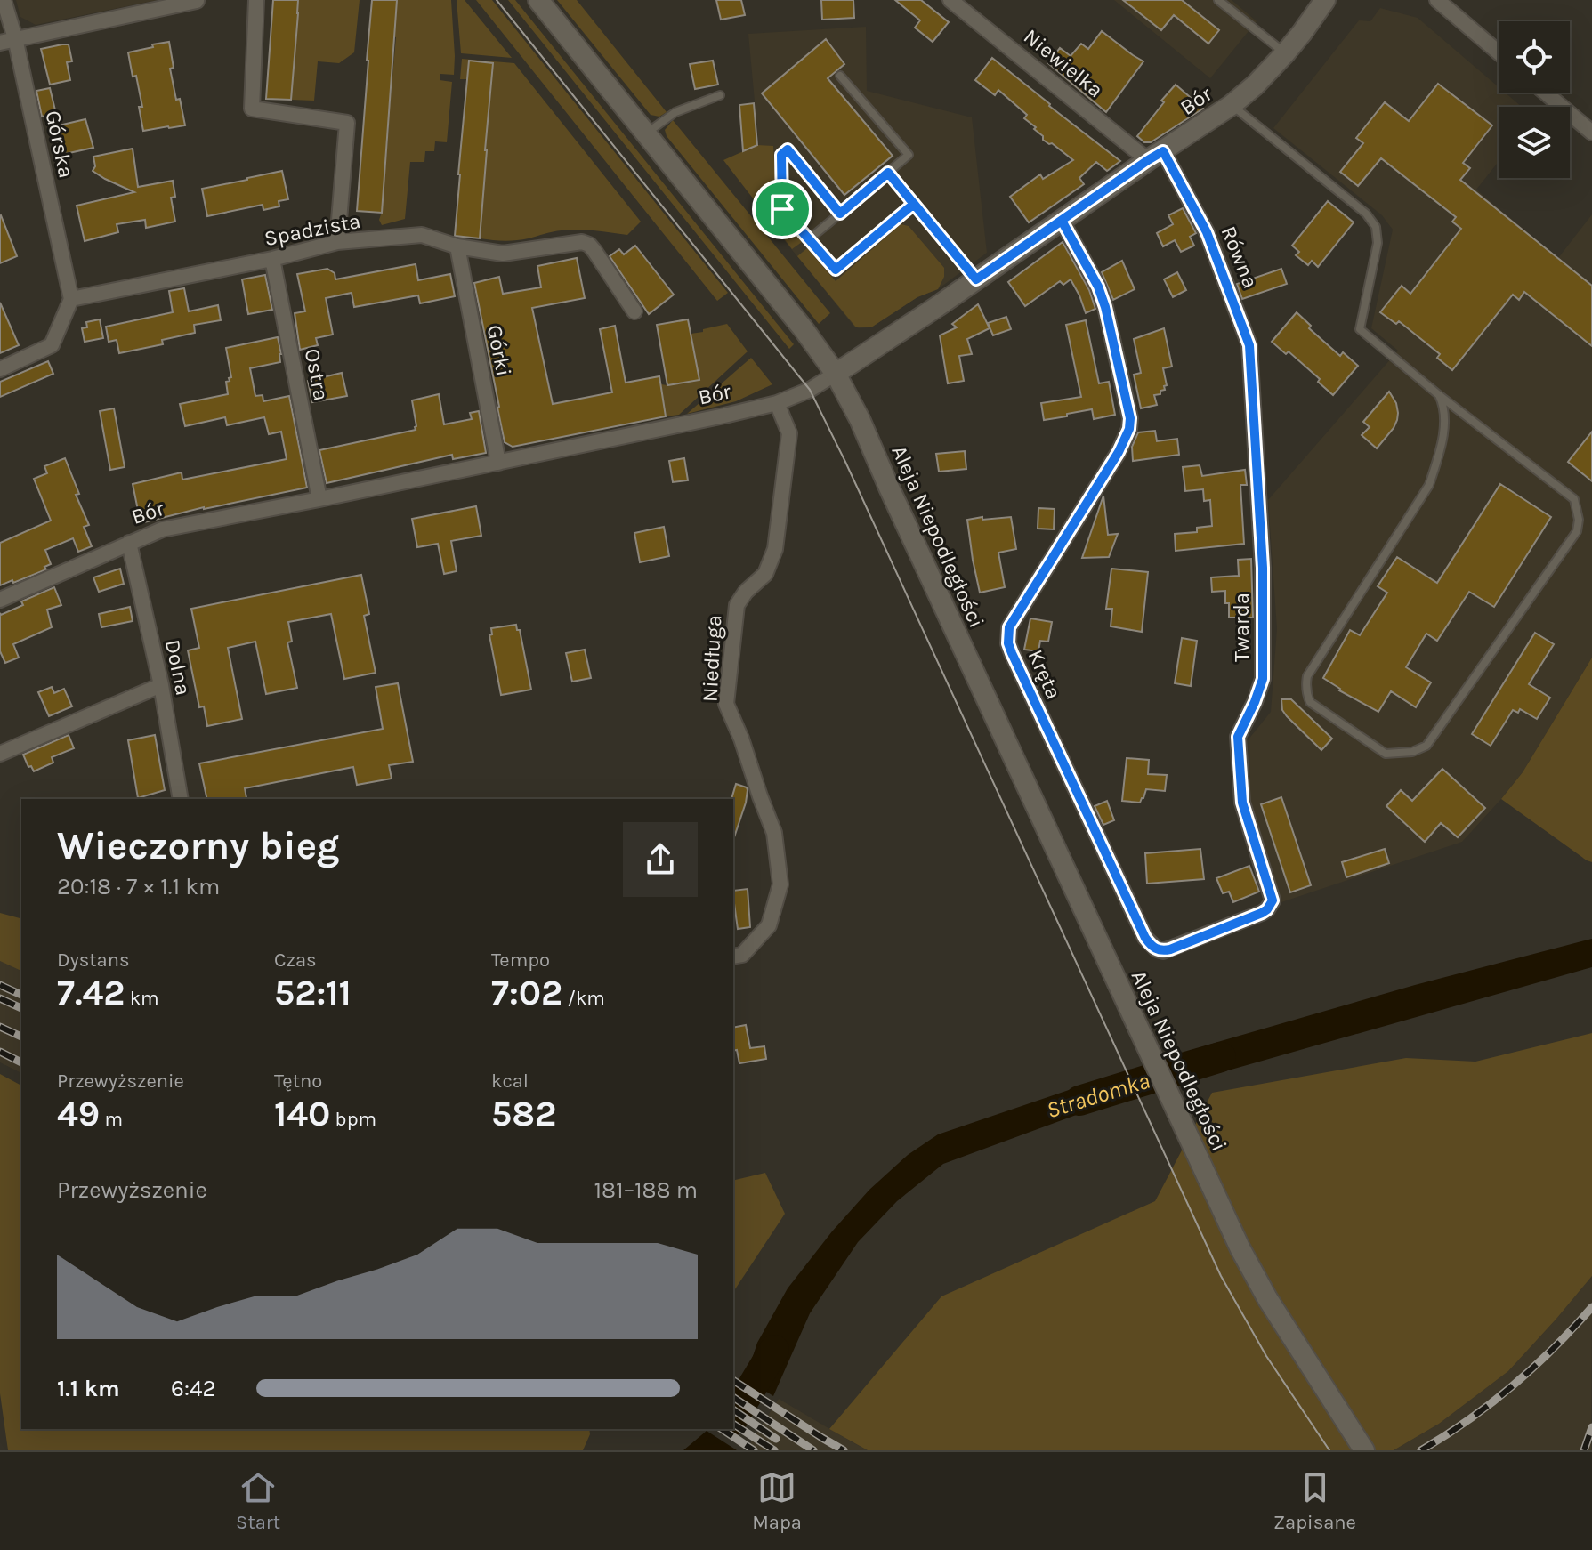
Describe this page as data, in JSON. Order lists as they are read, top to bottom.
{
  "streets": {
    "street": [
      "Niewielka",
      "Bór",
      "Górska",
      "Spadzista",
      "Równa",
      "Górki",
      "Ostra",
      "Aleja Niepodległości",
      "Twarda",
      "Niedługa",
      "Dolna",
      "Kręta"
    ]
  },
  "crossings": [
    ["Niewielka", "Bór"],
    ["Niewielka", "Równa"],
    ["Bór", "Równa"],
    ["Bór", "Górki"],
    ["Bór", "Ostra"],
    ["Bór", "Aleja Niepodległości"],
    ["Bór", "Niedługa"],
    ["Bór", "Dolna"],
    ["Bór", "Kręta"],
    ["Górska", "Spadzista"],
    ["Spadzista", "Górki"],
    ["Spadzista", "Ostra"],
    ["Równa", "Twarda"],
    ["Twarda", "Kręta"]
  ],
  "water": ["Stradomka"],
  "page": {
    "heading": ["Wieczorny bieg", "20:18 · 7 × 1.1 km"],
    "stats": [
      ["Dystans", "7.42 km"],
      ["Czas", "52:11"],
      ["Tempo", "7:02 /km"],
      ["Przewyższenie", "49 m"],
      ["Tętno", "140 bpm"],
      ["kcal", "582"]
    ],
    "chart": ["Przewyższenie", "181–188 m"],
    "list": [
      {
        "name": "1.1 km",
        "note": "6:42"
      }
    ],
    "tabs": ["Start", "Mapa", "Zapisane"]
  }
}
